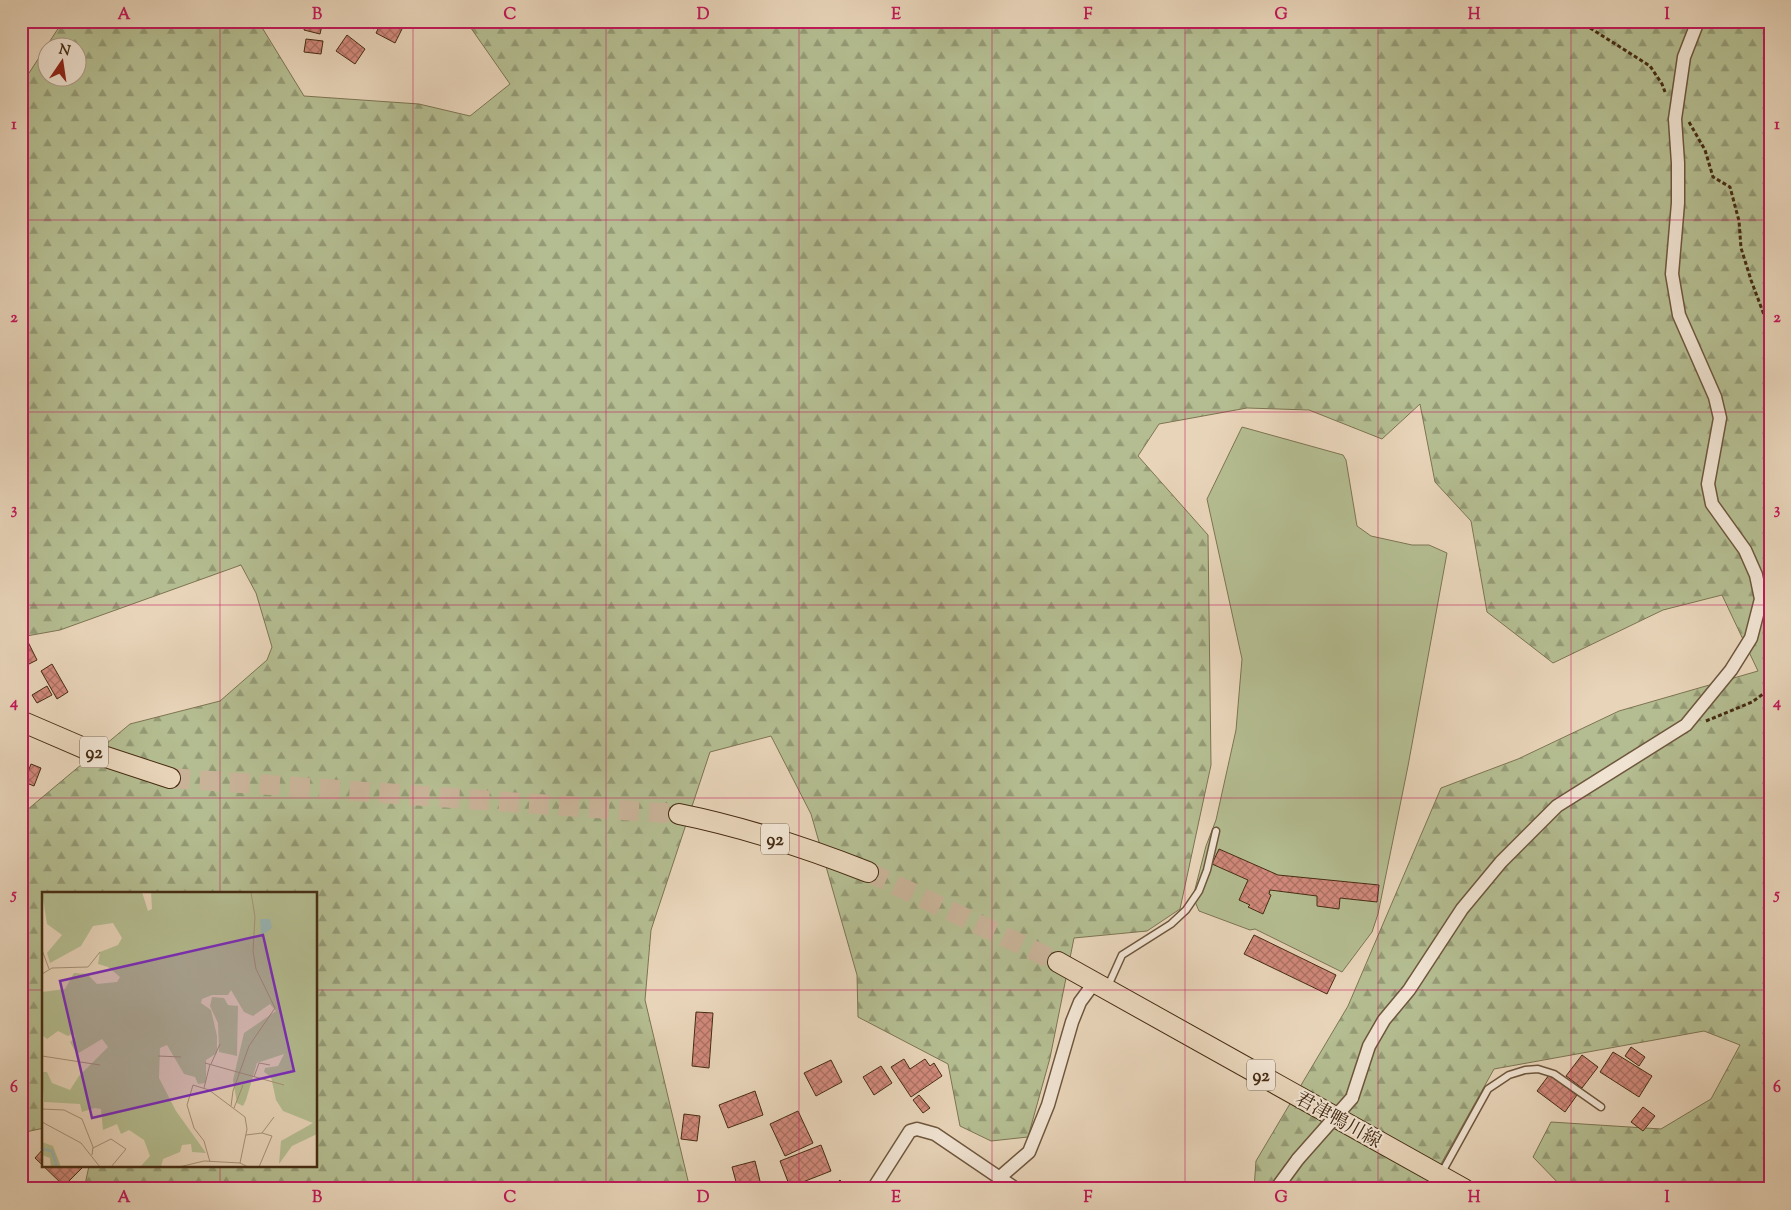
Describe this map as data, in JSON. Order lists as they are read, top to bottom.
{
  "streets": {
    "main road": ["92", "君津鴨川線"]
  },
  "north": "top",
  "grid": {
    "columns": [
      "A",
      "B",
      "C",
      "D",
      "E",
      "F",
      "G",
      "H",
      "I"
    ],
    "rows": [
      "1",
      "2",
      "3",
      "4",
      "5",
      "6"
    ]
  }
}
